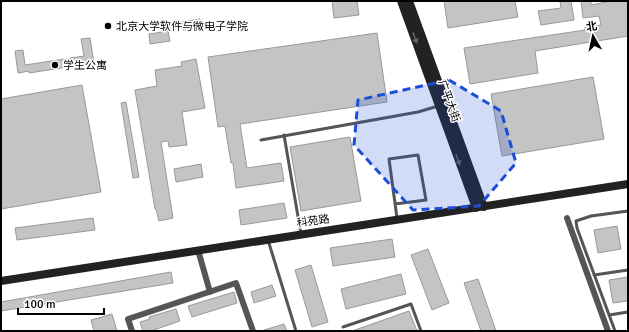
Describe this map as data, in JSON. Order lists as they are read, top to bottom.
{
  "streets": {
    "street": ["广平大街", "科苑路"]
  },
  "crossings": [
    ["广平大街", "科苑路"]
  ],
  "places": ["北京大学软件与微电子学院", "学生公寓"],
  "scale_bar": "100 m",
  "north": "top"
}
